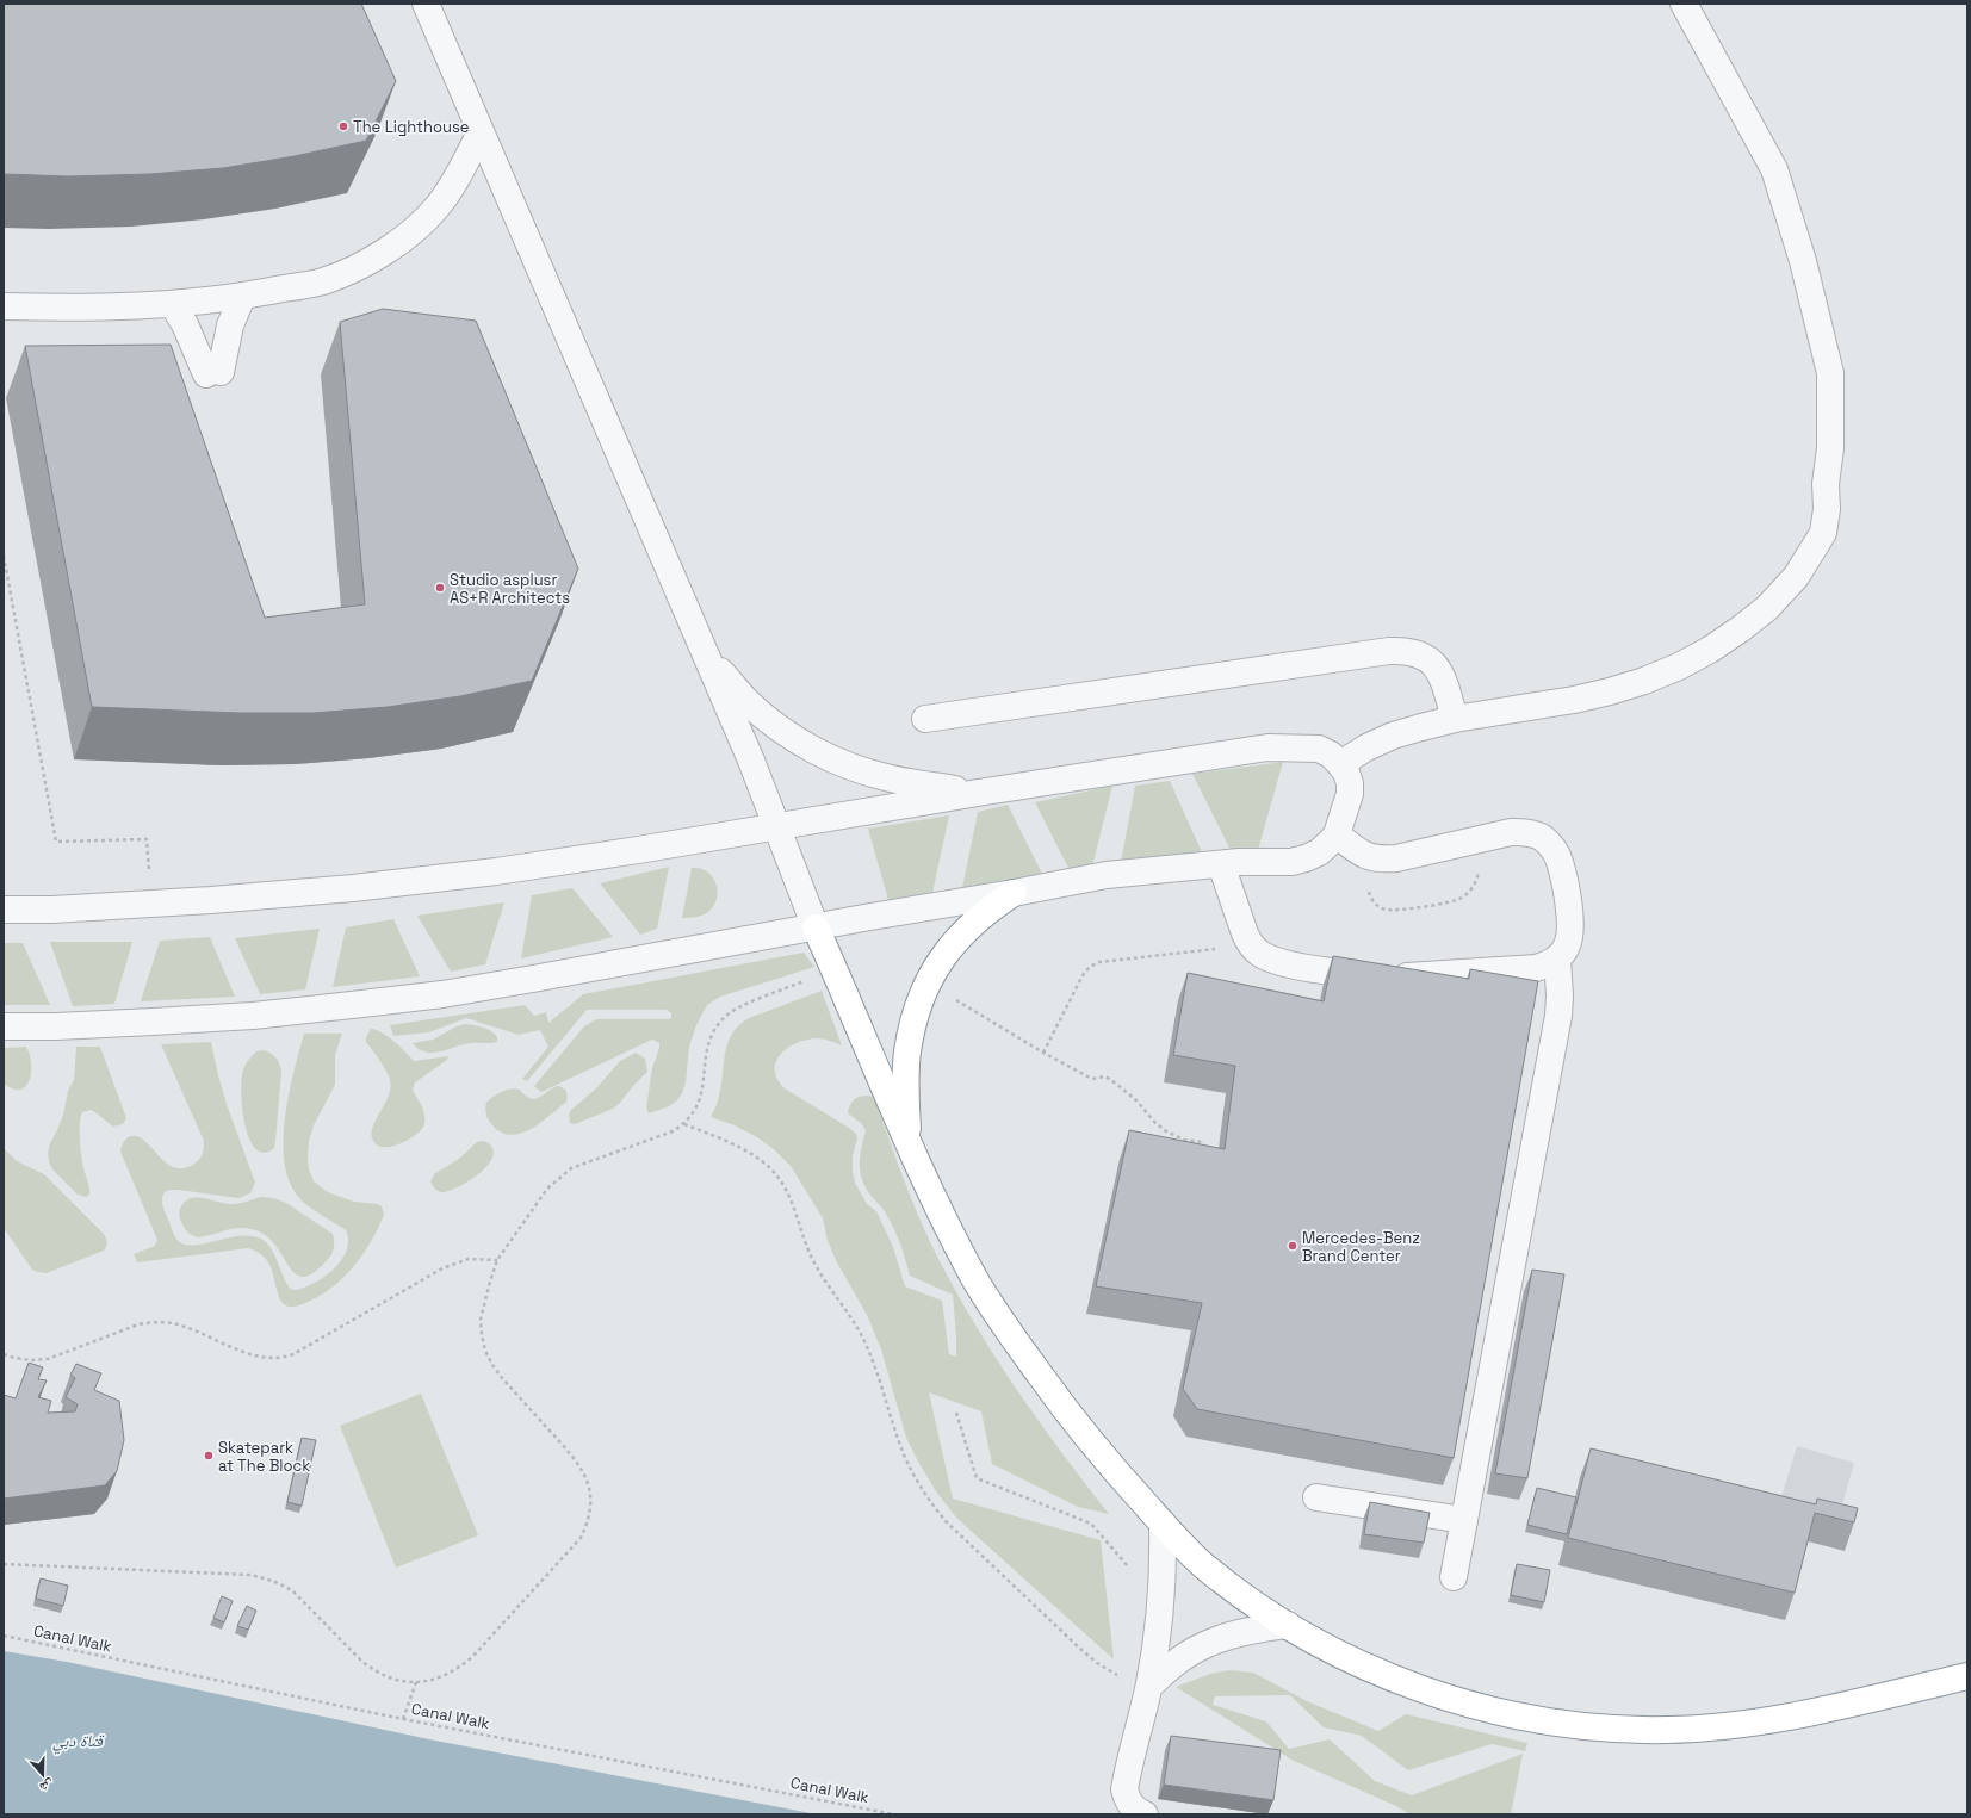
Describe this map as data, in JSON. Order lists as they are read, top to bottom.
{
  "streets": {
    "path": ["Canal Walk"]
  },
  "water": ["قناة دبي"],
  "places": [
    "The Lighthouse",
    "Studio asplusr AS+R Architects",
    "Mercedes-Benz Brand Center",
    "Skatepark at The Block"
  ],
  "north": "bottom"
}
